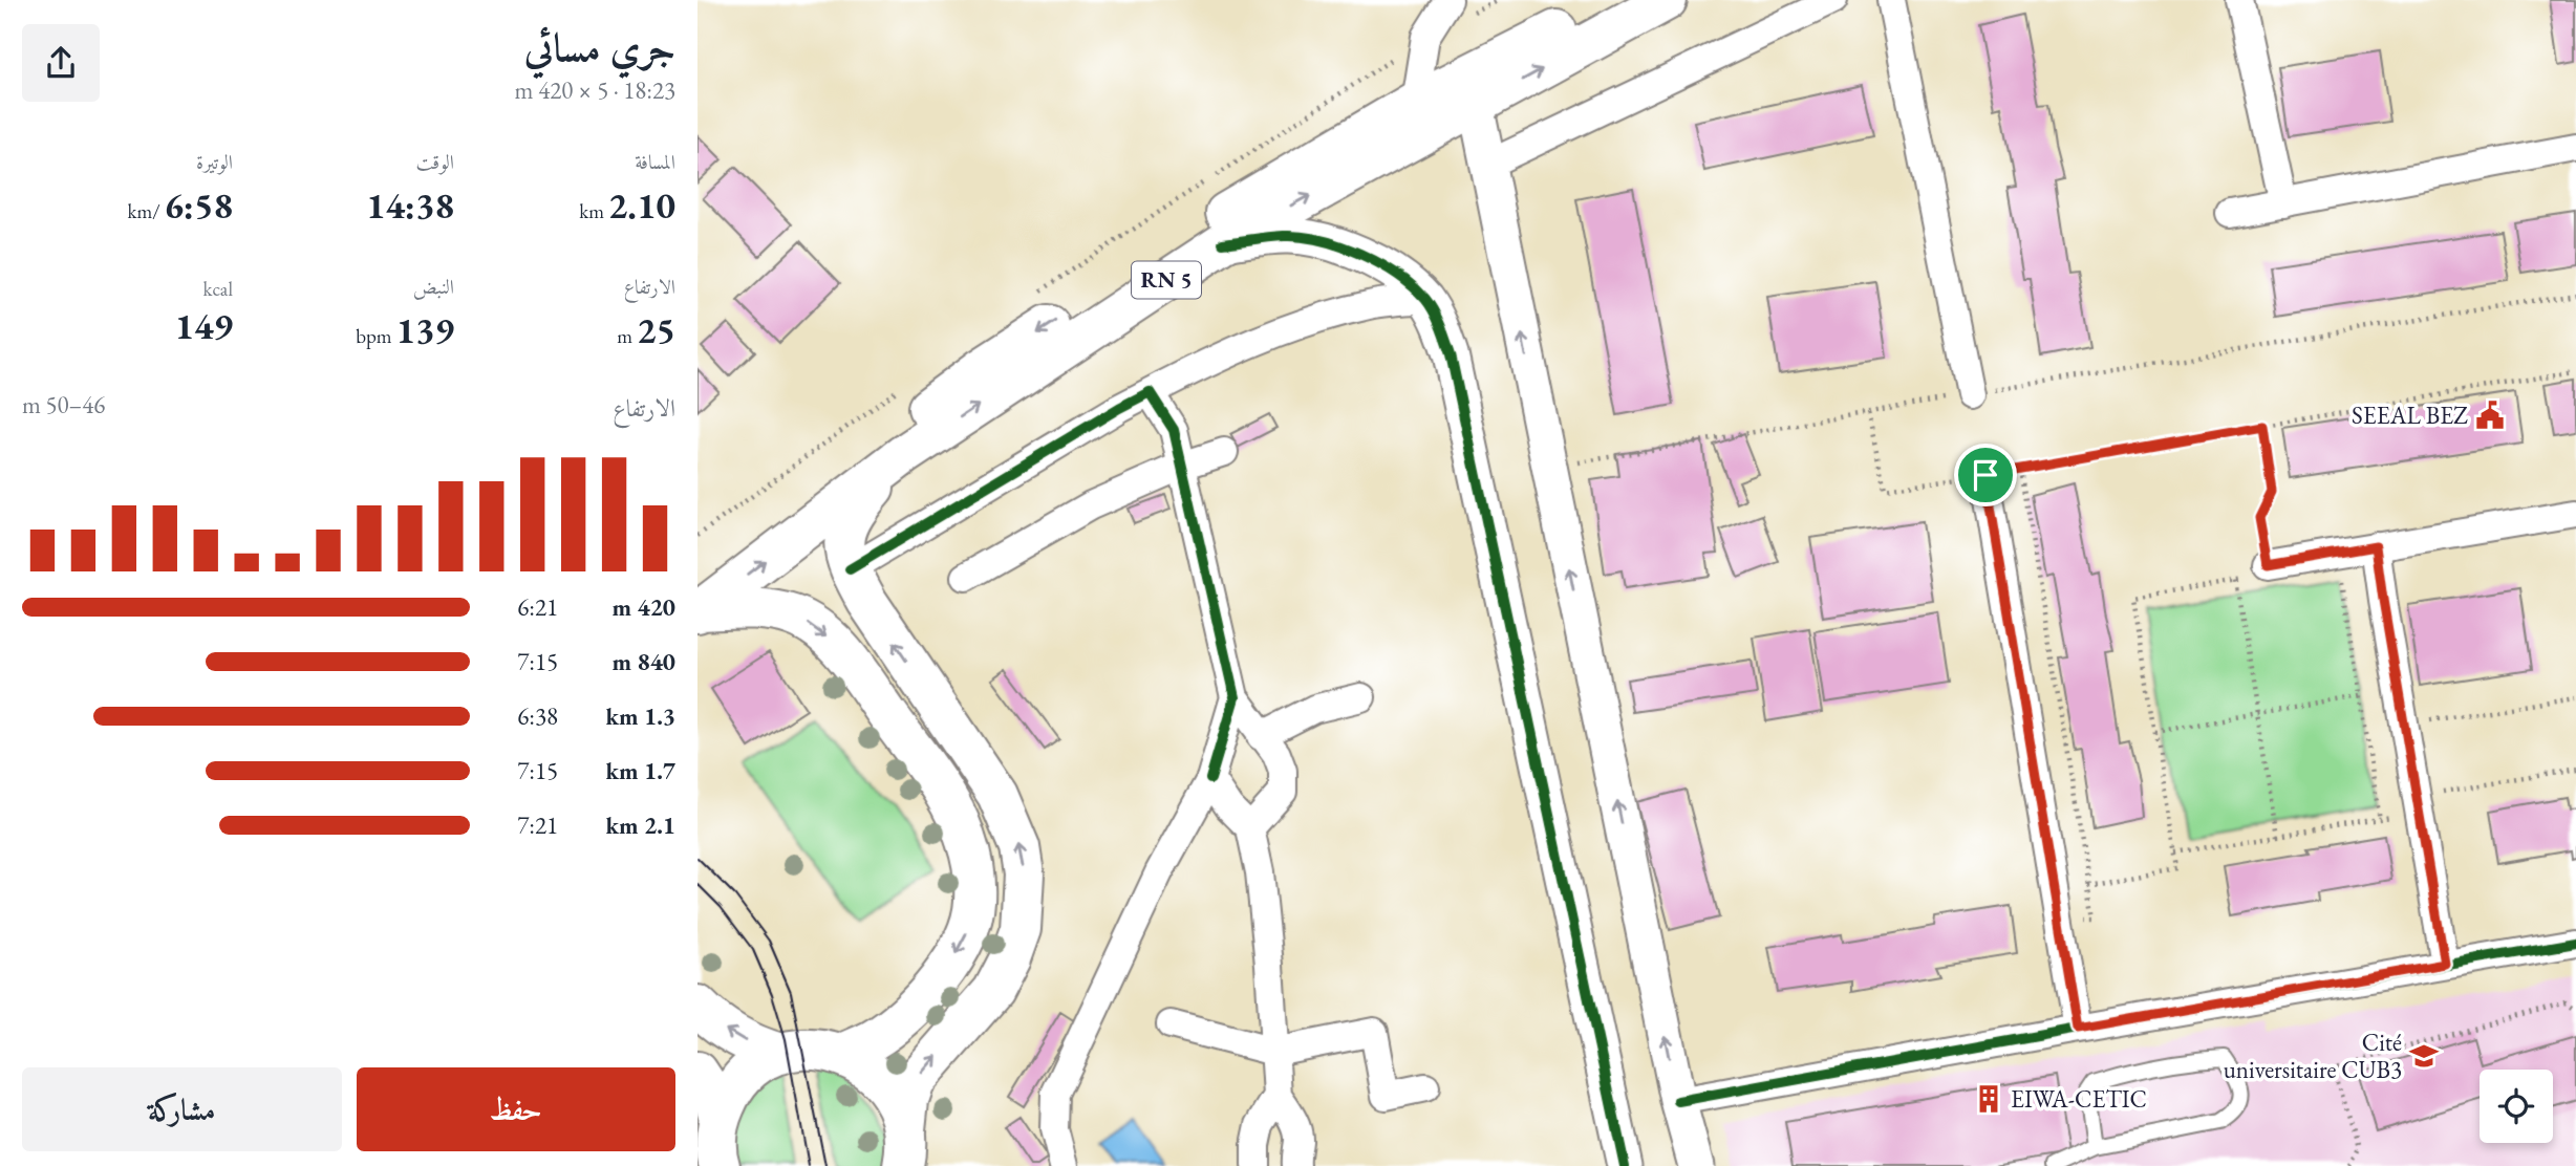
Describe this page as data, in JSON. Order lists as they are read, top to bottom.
{
  "streets": {
    "main road": ["RN 5"]
  },
  "places": {
    "public building": ["SEEAL BEZ"],
    "school or university": ["Cité universitaire CUB3"],
    "building": ["EIWA-CETIC"]
  },
  "page": {
    "heading": ["جري مسائي", "18:23 · 5 × 420 m"],
    "stats": [
      ["المسافة", "2.10 km"],
      ["الوقت", "14:38"],
      ["الوتيرة", "6:58 /km"],
      ["الارتفاع", "25 m"],
      ["النبض", "139 bpm"],
      ["kcal", "149"]
    ],
    "chart": ["الارتفاع", "46–50 m"],
    "list": [
      {
        "name": "420 m",
        "note": "6:21"
      },
      {
        "name": "840 m",
        "note": "7:15"
      },
      {
        "name": "1.3 km",
        "note": "6:38"
      },
      {
        "name": "1.7 km",
        "note": "7:15"
      },
      {
        "name": "2.1 km",
        "note": "7:21"
      }
    ],
    "buttons": ["حفظ", "مشاركة"]
  }
}
